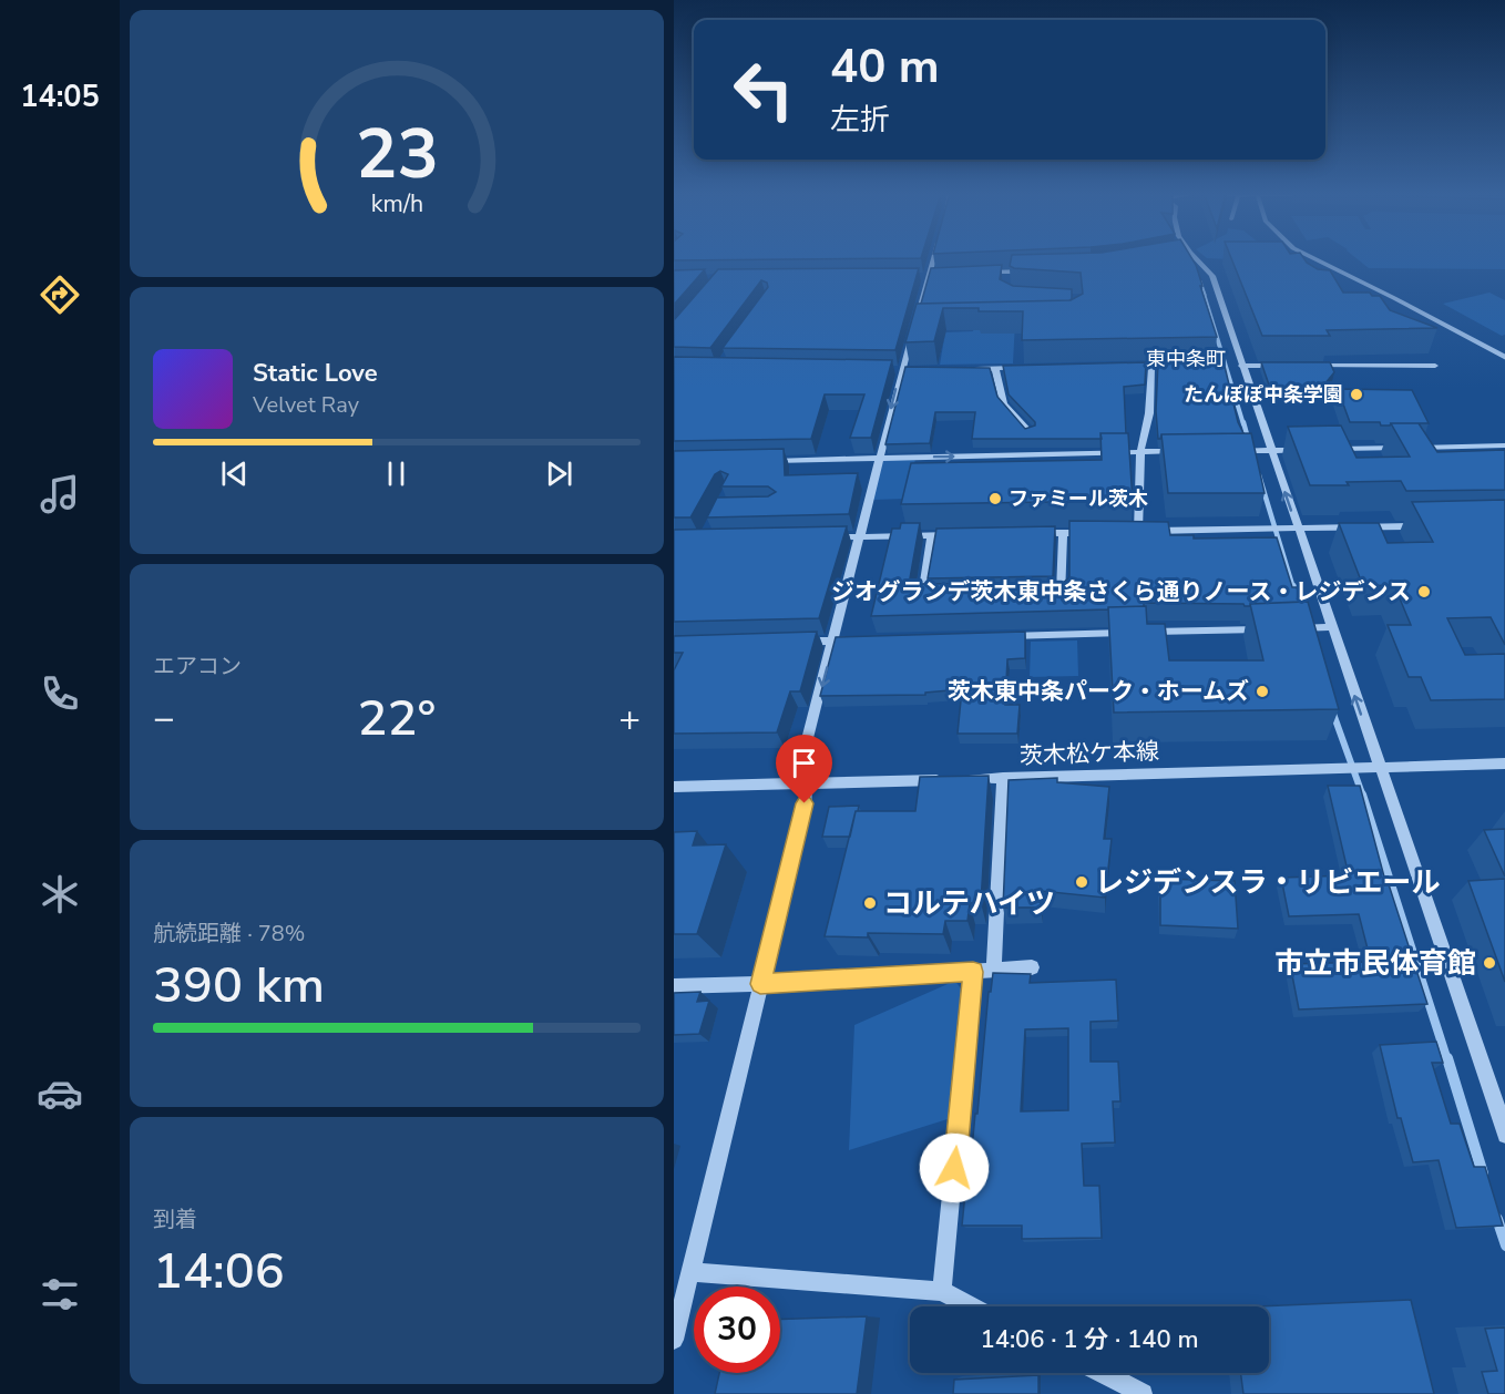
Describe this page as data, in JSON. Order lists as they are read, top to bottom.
{
  "streets": {
    "street": ["茨木松ケ本線"]
  },
  "districts": ["東中条町"],
  "places": [
    "たんぽぽ中条学園",
    "ファミール茨木",
    "ジオグランデ茨木東中条さくら通りノース・レジデンス",
    "茨木東中条パーク・ホームズ",
    "レジデンスラ・リビエール",
    "コルテハイツ",
    "市立市民体育館"
  ],
  "page": {
    "tabs": "14:05",
    "turn": ["40 m", "左折"],
    "song": ["Static Love", "Velvet Ray"],
    "tile": [
      "エアコン",
      ["航続距離 · 78%", "390 km"],
      ["到着", "14:06"]
    ],
    "heat": ["−", "22°", "+"],
    "limit": "30",
    "trip": "14:06 · 1 分 · 140 m",
    "gauge": ["23", "km/h"]
  }
}
